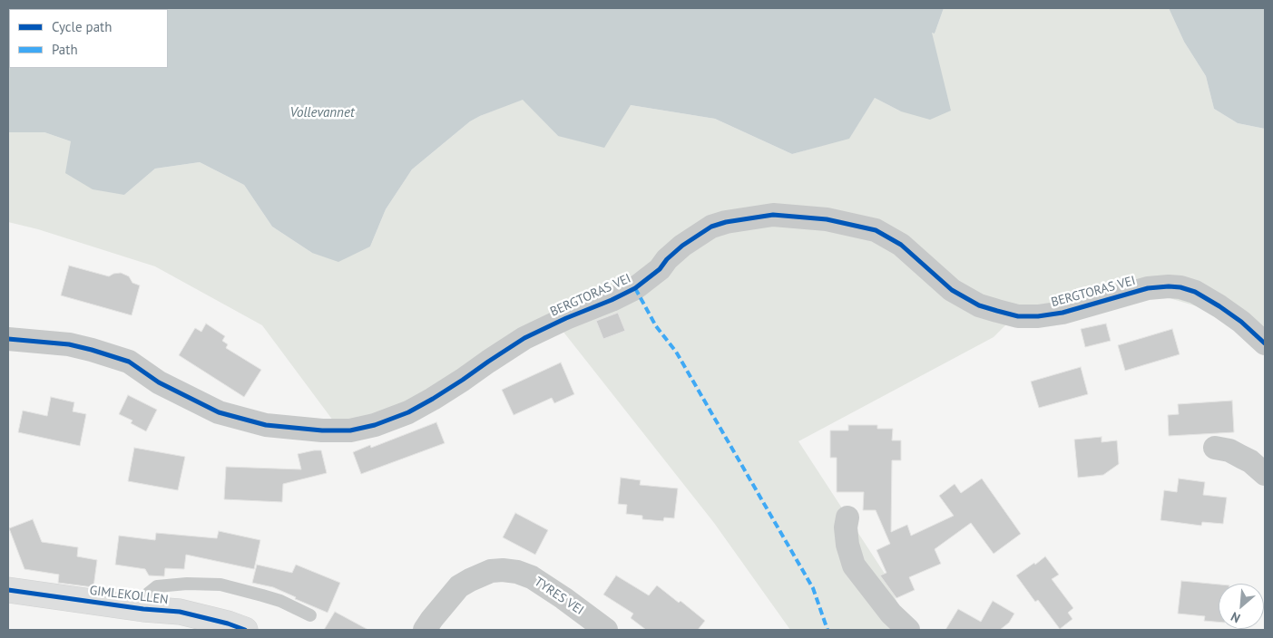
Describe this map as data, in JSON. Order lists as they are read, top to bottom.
{
  "streets": {
    "street": ["BERGTORAS VEI", "GIMLEKOLLEN", "TYRES VEI"]
  },
  "water": ["Vollevannet"],
  "legend": ["Cycle path", "Path"],
  "north": "bottom left"
}
